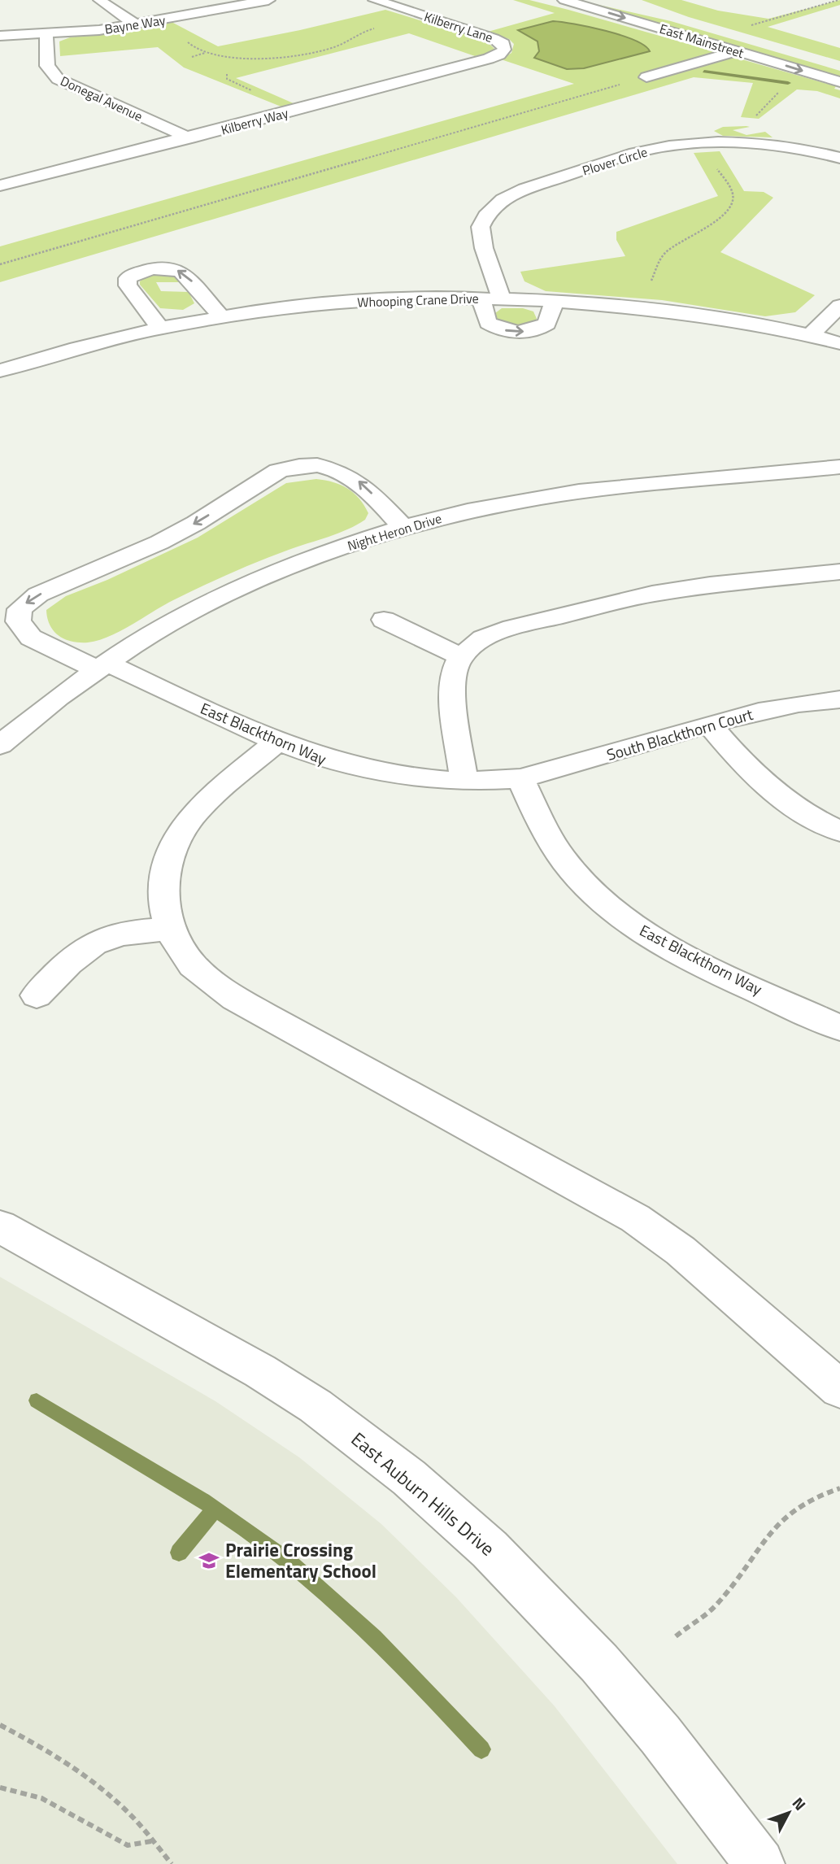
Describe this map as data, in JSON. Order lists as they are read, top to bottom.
{
  "streets": {
    "street": [
      "Bayne Way",
      "Kilberry Lane",
      "East Mainstreet",
      "Donegal Avenue",
      "Kilberry Way",
      "Plover Circle",
      "Whooping Crane Drive",
      "Night Heron Drive",
      "East Blackthorn Way",
      "South Blackthorn Court",
      "East Auburn Hills Drive"
    ]
  },
  "crossings": [
    ["Bayne Way", "Donegal Avenue"],
    ["Kilberry Lane", "Kilberry Way"],
    ["Donegal Avenue", "Kilberry Way"],
    ["Plover Circle", "Whooping Crane Drive"],
    ["Night Heron Drive", "East Blackthorn Way"],
    ["East Blackthorn Way", "South Blackthorn Court"]
  ],
  "one_way": ["East Mainstreet"],
  "places": {
    "school or university": ["Prairie Crossing Elementary School"]
  },
  "north": "top right"
}
